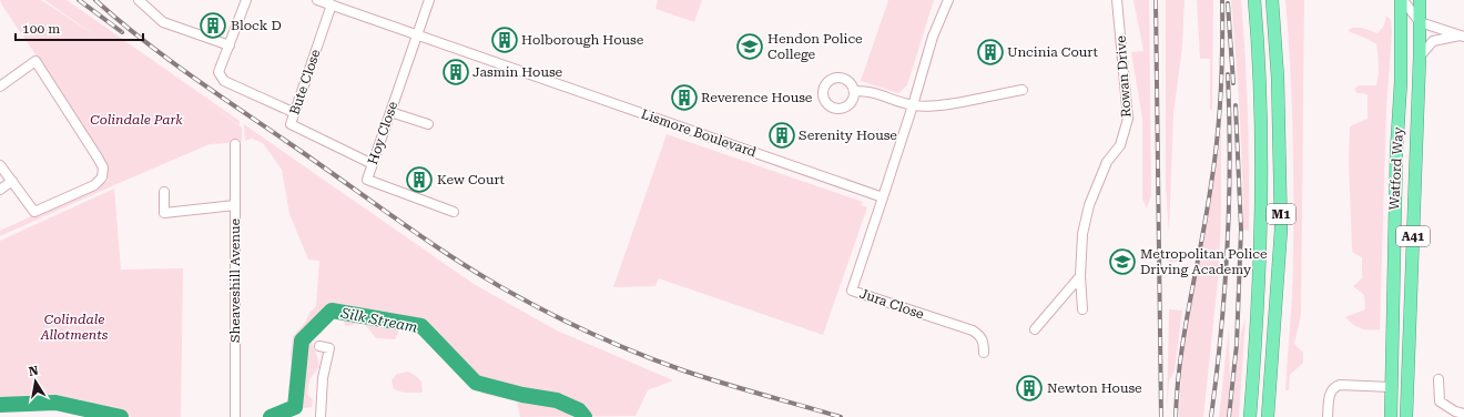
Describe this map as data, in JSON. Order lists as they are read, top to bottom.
{
  "streets": {
    "highway": ["Watford Way", "M1", "A41"],
    "street": [
      "Rowan Drive",
      "Bute Close",
      "Hoy Close",
      "Lismore Boulevard",
      "Sheaveshill Avenue",
      "Jura Close"
    ]
  },
  "crossings": [
    ["Bute Close", "Hoy Close"],
    ["Bute Close", "Lismore Boulevard"],
    ["Hoy Close", "Lismore Boulevard"],
    ["Lismore Boulevard", "Jura Close"],
    ["Watford Way", "A41"]
  ],
  "water": ["Silk Stream"],
  "parks": ["Colindale Park", "Colindale Allotments"],
  "places": {
    "building": [
      "Block D",
      "Holborough House",
      "Uncinia Court",
      "Jasmin House",
      "Reverence House",
      "Serenity House",
      "Kew Court",
      "Newton House"
    ],
    "school or university": ["Hendon Police College", "Metropolitan Police Driving Academy"]
  },
  "scale_bar": "100 m",
  "north": "top"
}
